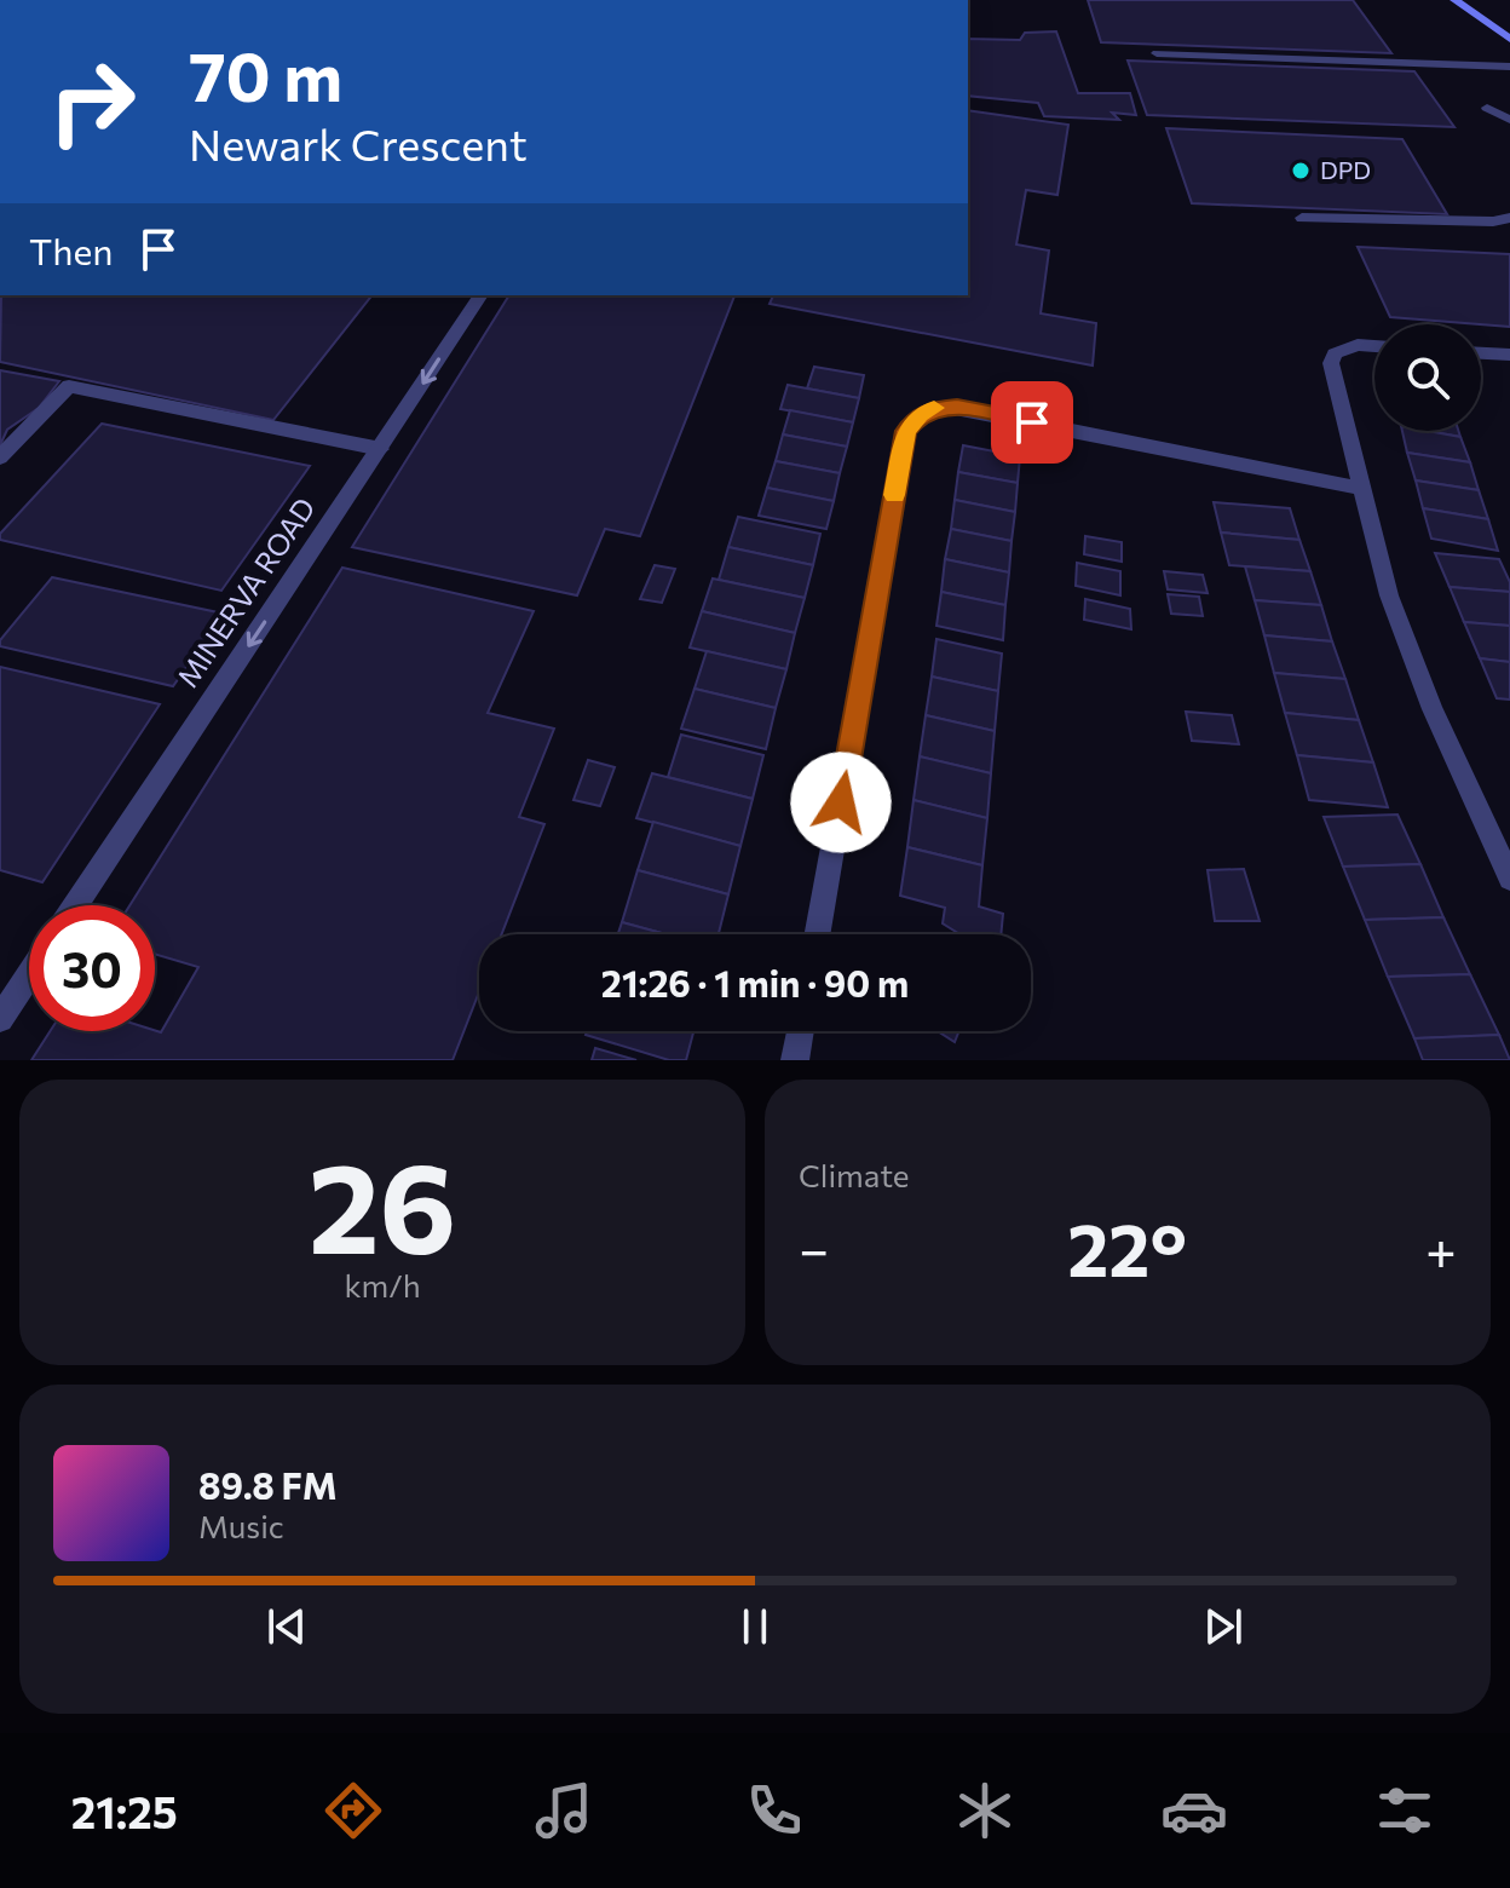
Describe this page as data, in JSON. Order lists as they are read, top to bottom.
{
  "streets": {
    "street": ["MINERVA ROAD"]
  },
  "one_way": ["MINERVA ROAD"],
  "places": ["DPD"],
  "page": {
    "turn": ["70 m", "Newark Crescent"],
    "then": "Then",
    "limit": "30",
    "trip": "21:26 · 1 min · 90 m",
    "tile": [
      ["26", "km/h"],
      "Climate"
    ],
    "heat": ["−", "22°", "+"],
    "song": ["89.8 FM", "Music"],
    "tabs": "21:25"
  }
}
